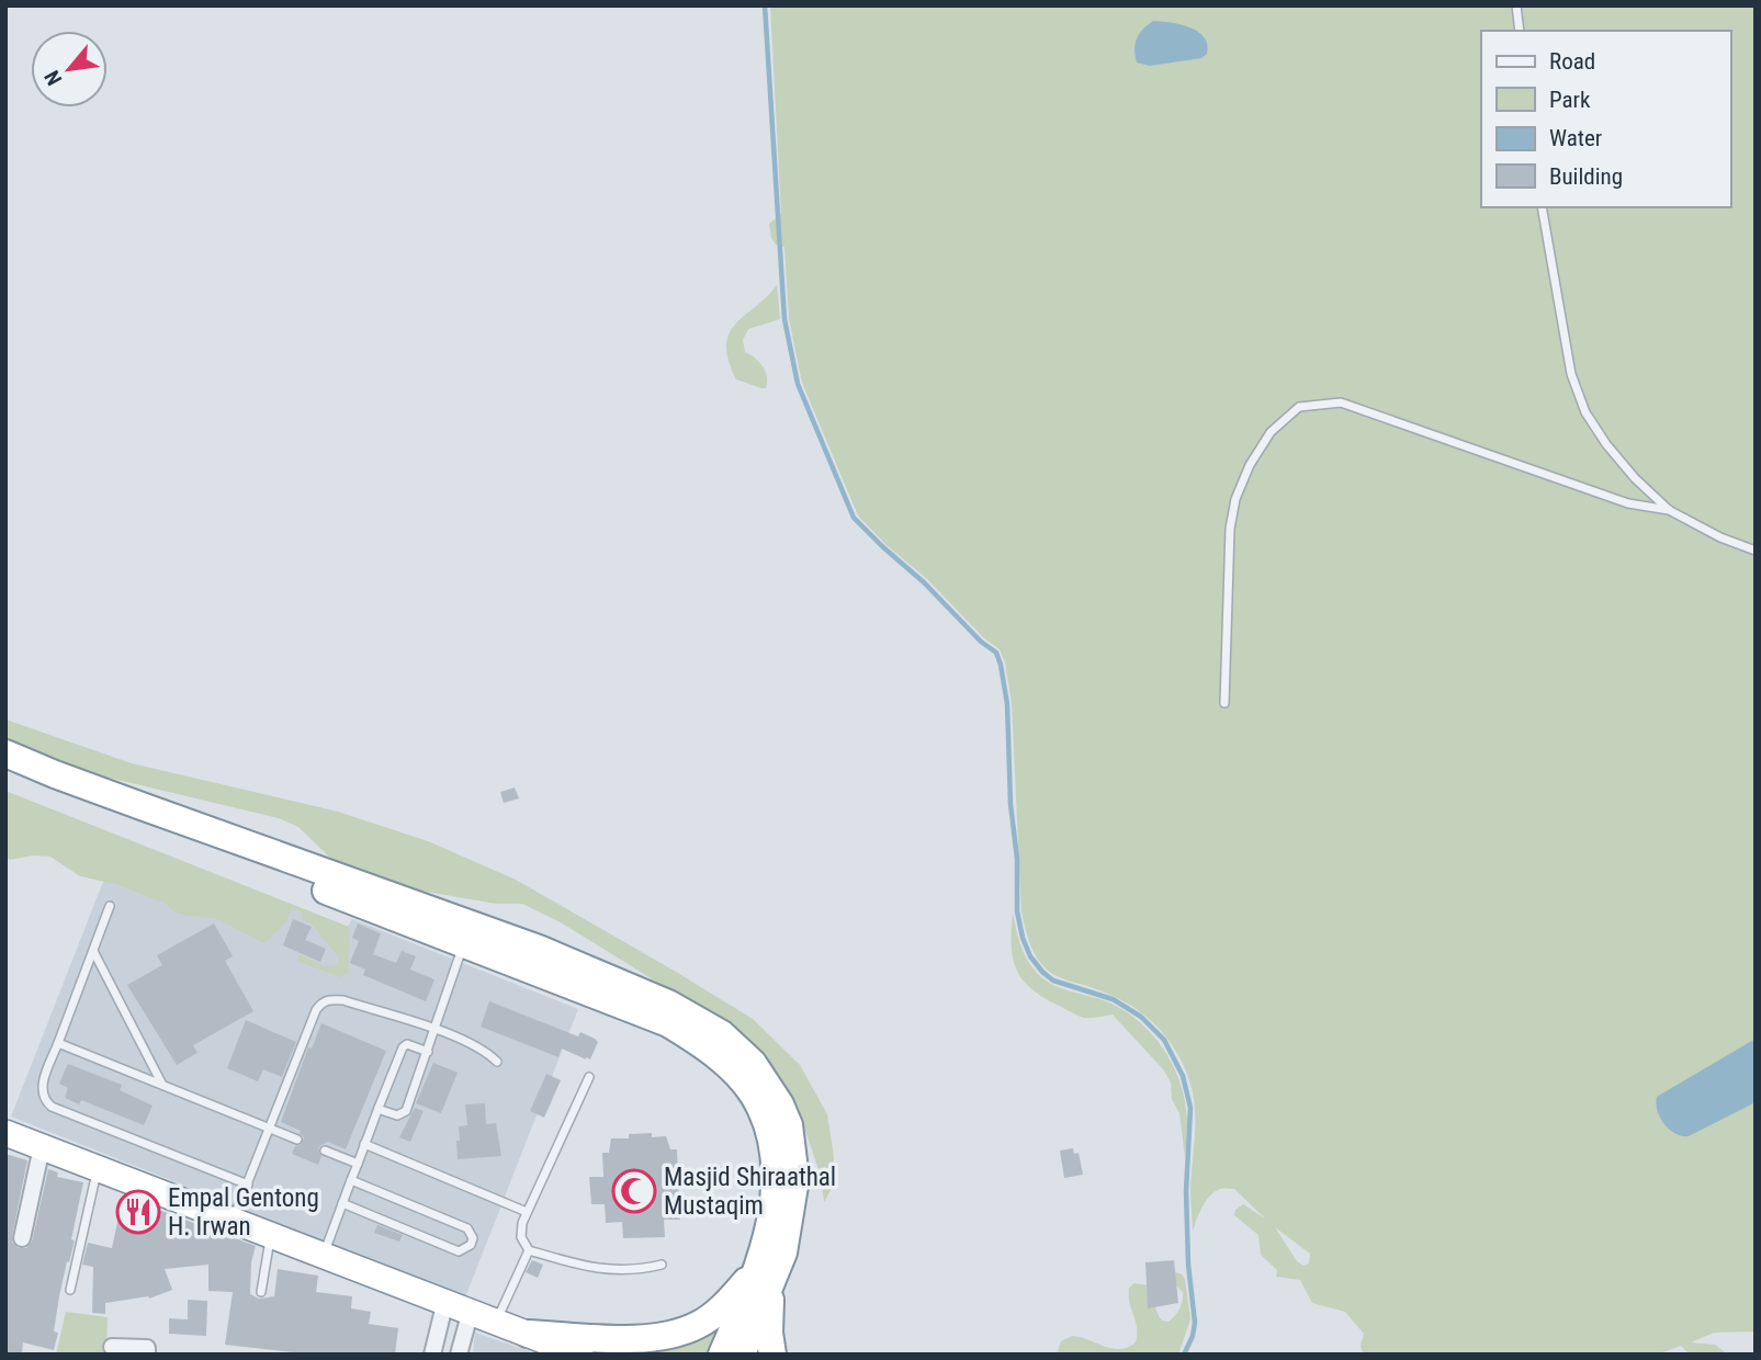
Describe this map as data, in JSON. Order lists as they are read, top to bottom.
{
  "places": {
    "mosque": ["Masjid Shiraathal Mustaqim"],
    "restaurant": ["Empal Gentong H. Irwan"]
  },
  "legend": [
    "Road",
    "Park",
    "Water",
    "Building"
  ],
  "north": "bottom left"
}
